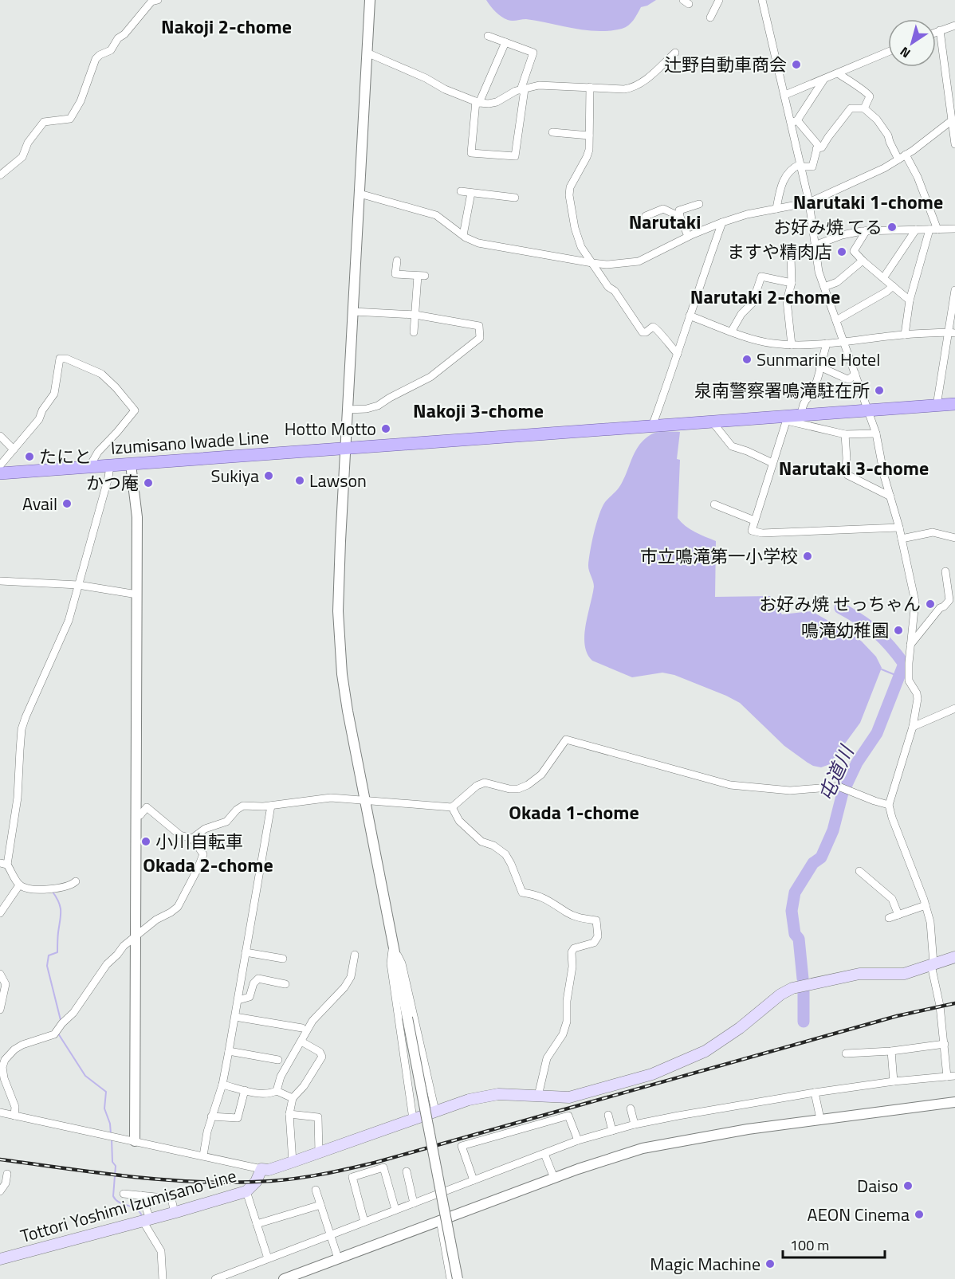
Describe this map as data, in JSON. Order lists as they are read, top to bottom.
{
  "streets": {
    "main road": ["Izumisano Iwade Line", "Tottori Yoshimi Izumisano Line"]
  },
  "districts": [
    "Nakoji 2-chome",
    "Narutaki 1-chome",
    "Narutaki",
    "Narutaki 2-chome",
    "Nakoji 3-chome",
    "Narutaki 3-chome",
    "Okada 1-chome",
    "Okada 2-chome"
  ],
  "water": ["屯道川"],
  "places": [
    "辻野自動車商会",
    "お好み焼 てる",
    "ますや精肉店",
    "Sunmarine Hotel",
    "泉南警察署鳴滝駐在所",
    "Hotto Motto",
    "たにと",
    "Sukiya",
    "Lawson",
    "かつ庵",
    "Avail",
    "市立鳴滝第一小学校",
    "お好み焼 せっちゃん",
    "鳴滝幼稚園",
    "小川自転車",
    "Daiso",
    "AEON Cinema",
    "Magic Machine"
  ],
  "scale_bar": "100 m",
  "north": "bottom left"
}
